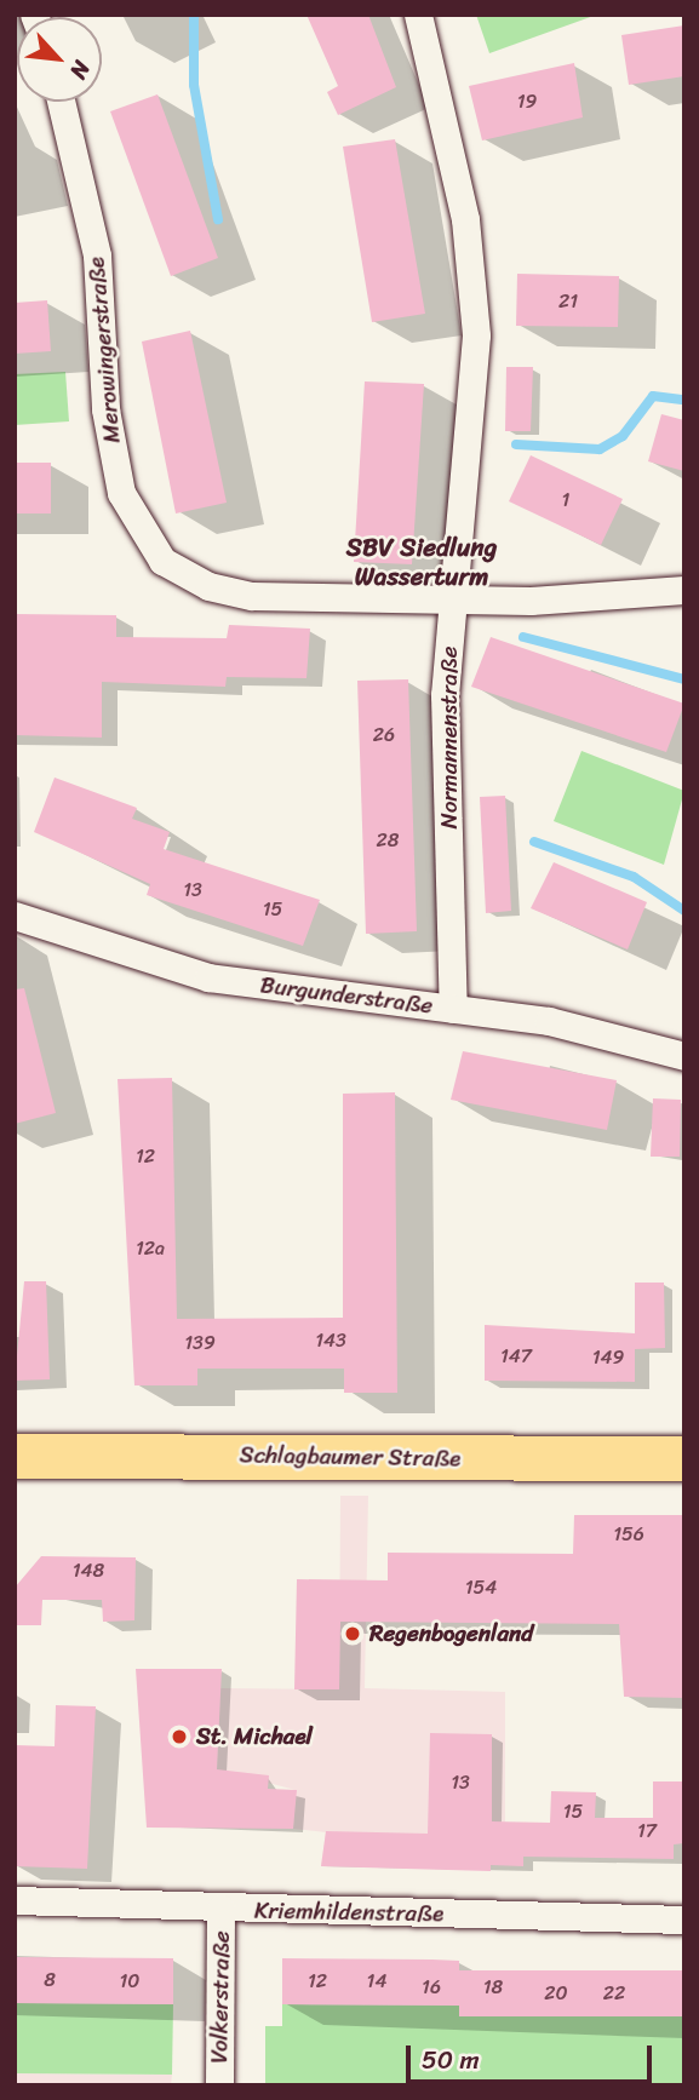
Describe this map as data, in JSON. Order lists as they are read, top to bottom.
{
  "streets": {
    "main road": ["Schlagbaumer Straße"],
    "street": [
      "Merowingerstraße",
      "Normannenstraße",
      "Burgunderstraße",
      "Kriemhildenstraße",
      "Volkerstraße"
    ]
  },
  "crossings": [
    ["Merowingerstraße", "Normannenstraße"],
    ["Normannenstraße", "Burgunderstraße"],
    ["Kriemhildenstraße", "Volkerstraße"]
  ],
  "districts": ["SBV Siedlung Wasserturm"],
  "places": ["Regenbogenland", "St. Michael"],
  "house_numbers": [
    "19",
    "21",
    "1",
    "26",
    "28",
    "13",
    "15",
    "12",
    "12a",
    "143",
    "139",
    "147",
    "149",
    "156",
    "148",
    "154",
    "13",
    "15",
    "17",
    "8",
    "10",
    "12",
    "14",
    "16",
    "18",
    "20",
    "22"
  ],
  "scale_bar": "50 m",
  "north": "bottom right"
}
